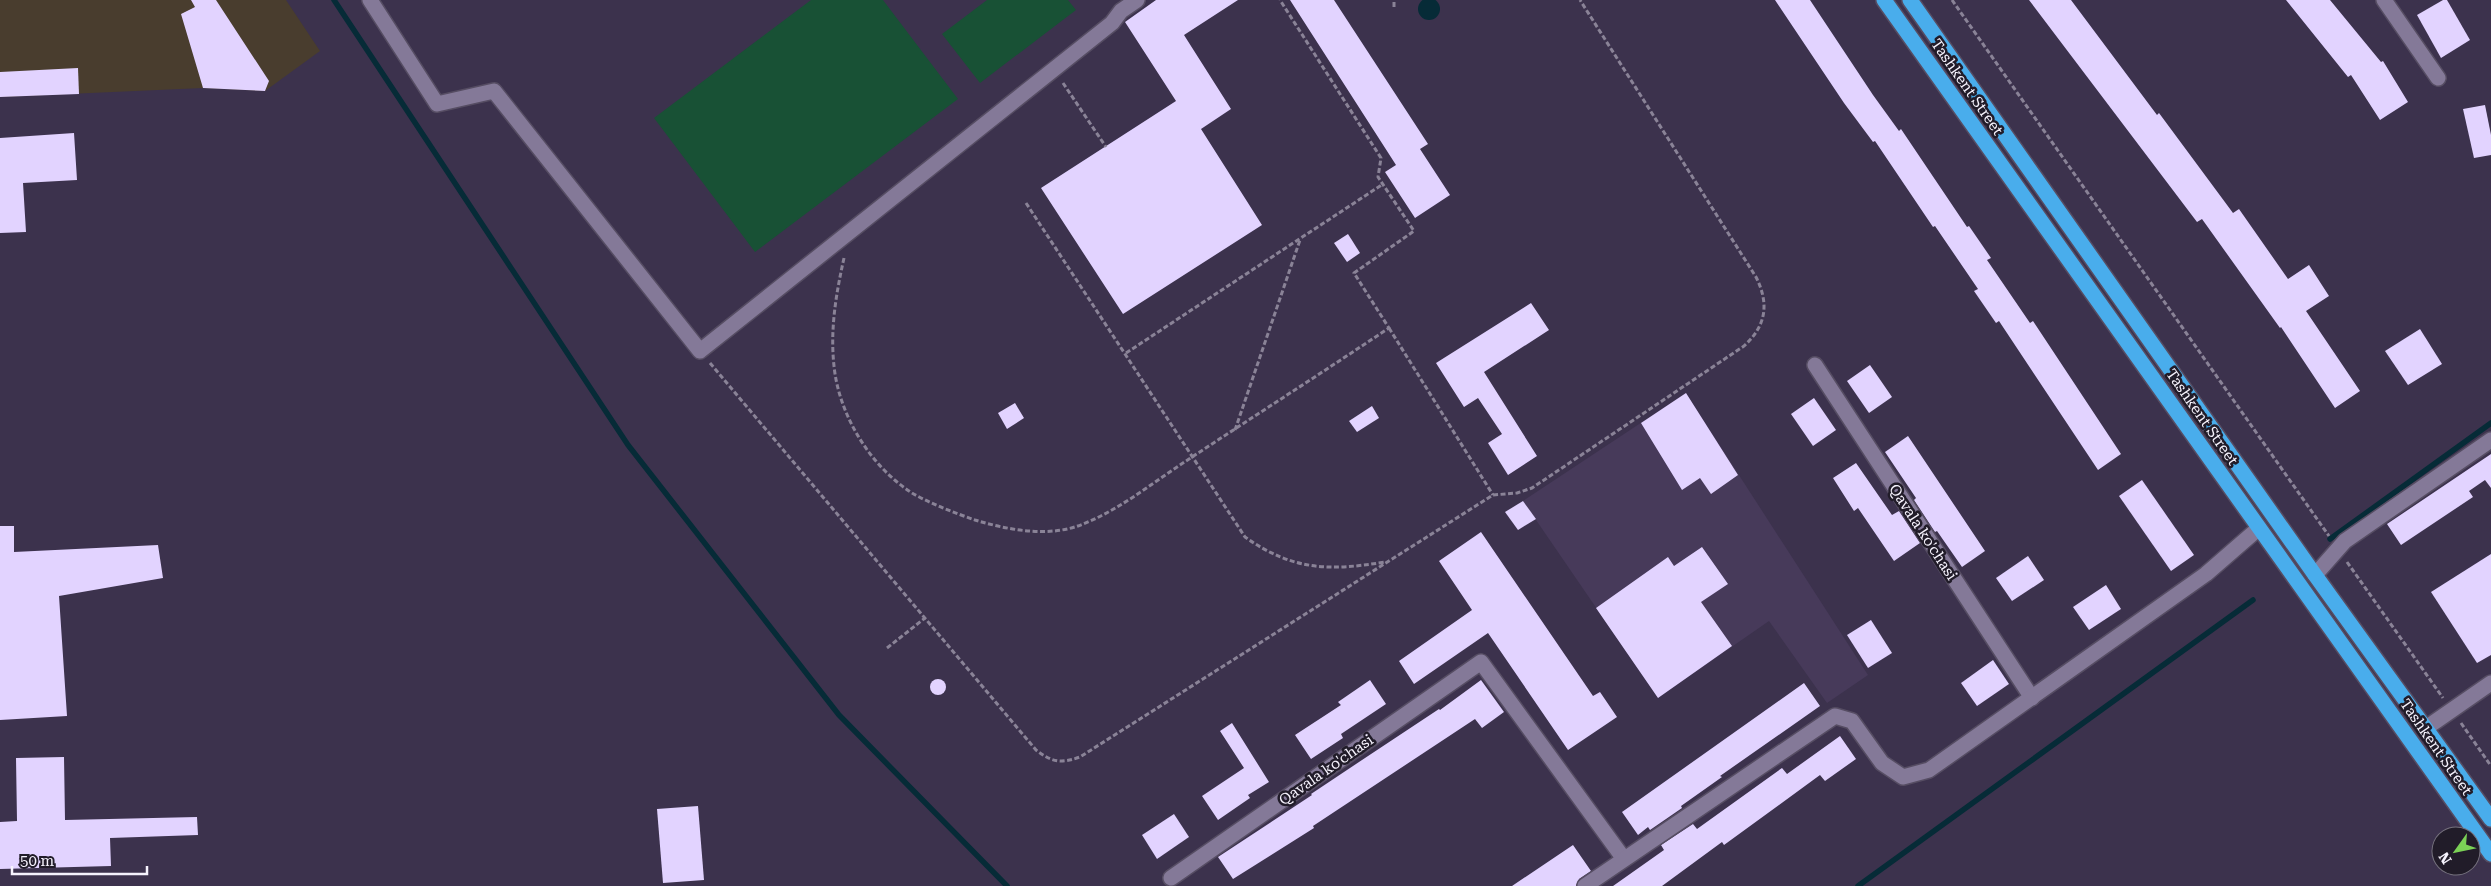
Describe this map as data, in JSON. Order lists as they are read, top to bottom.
{
  "streets": {
    "highway": ["Tashkent Street"],
    "street": ["Qavala ko'chasi"]
  },
  "scale_bar": "50 m",
  "north": "bottom left"
}
